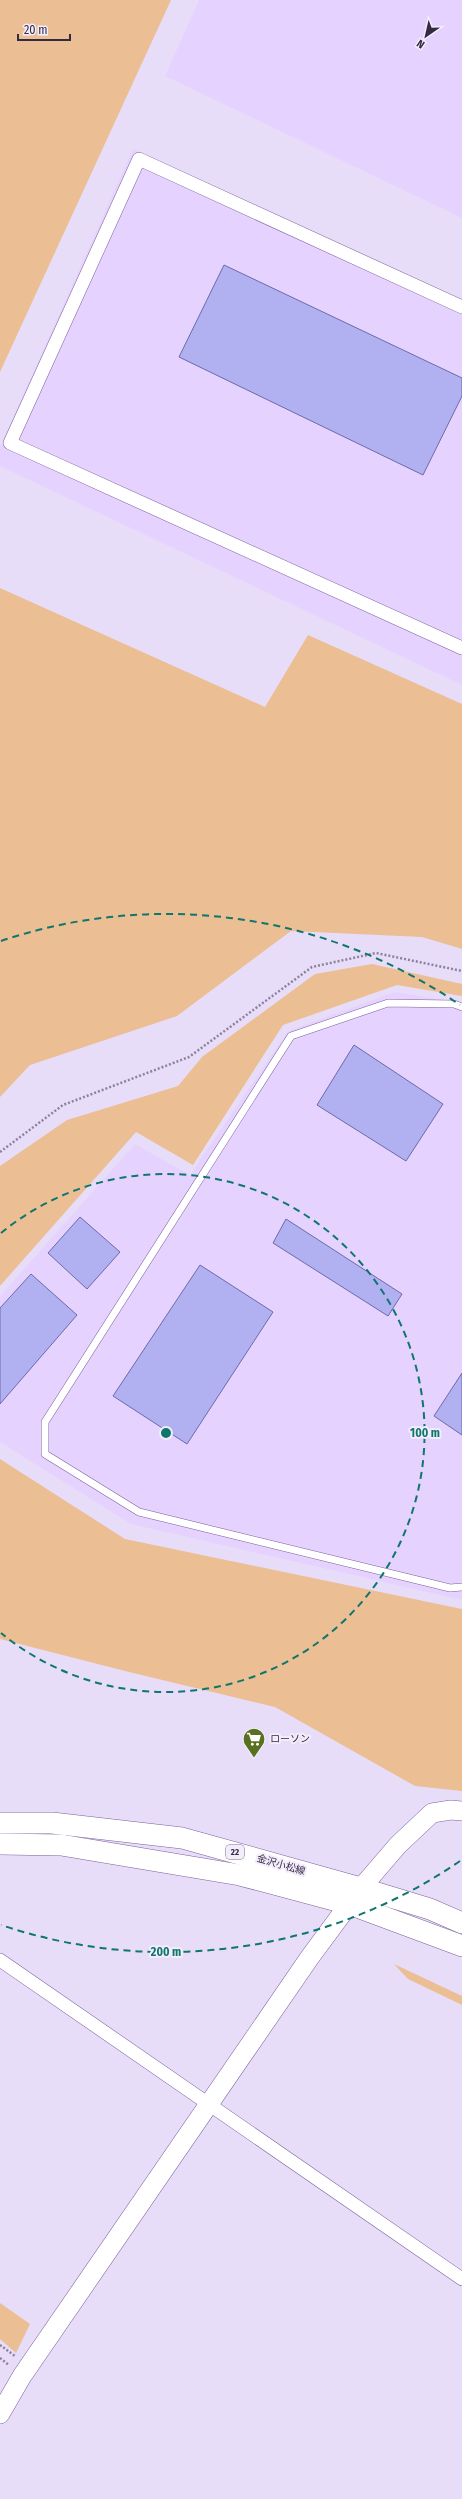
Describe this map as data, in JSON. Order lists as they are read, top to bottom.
{
  "streets": {
    "main road": ["22", "金沢小松線"]
  },
  "places": {
    "supermarket": ["ローソン"]
  },
  "scale_bar": "20 m",
  "north": "bottom left",
  "rings": ["100 m", "200 m"]
}
